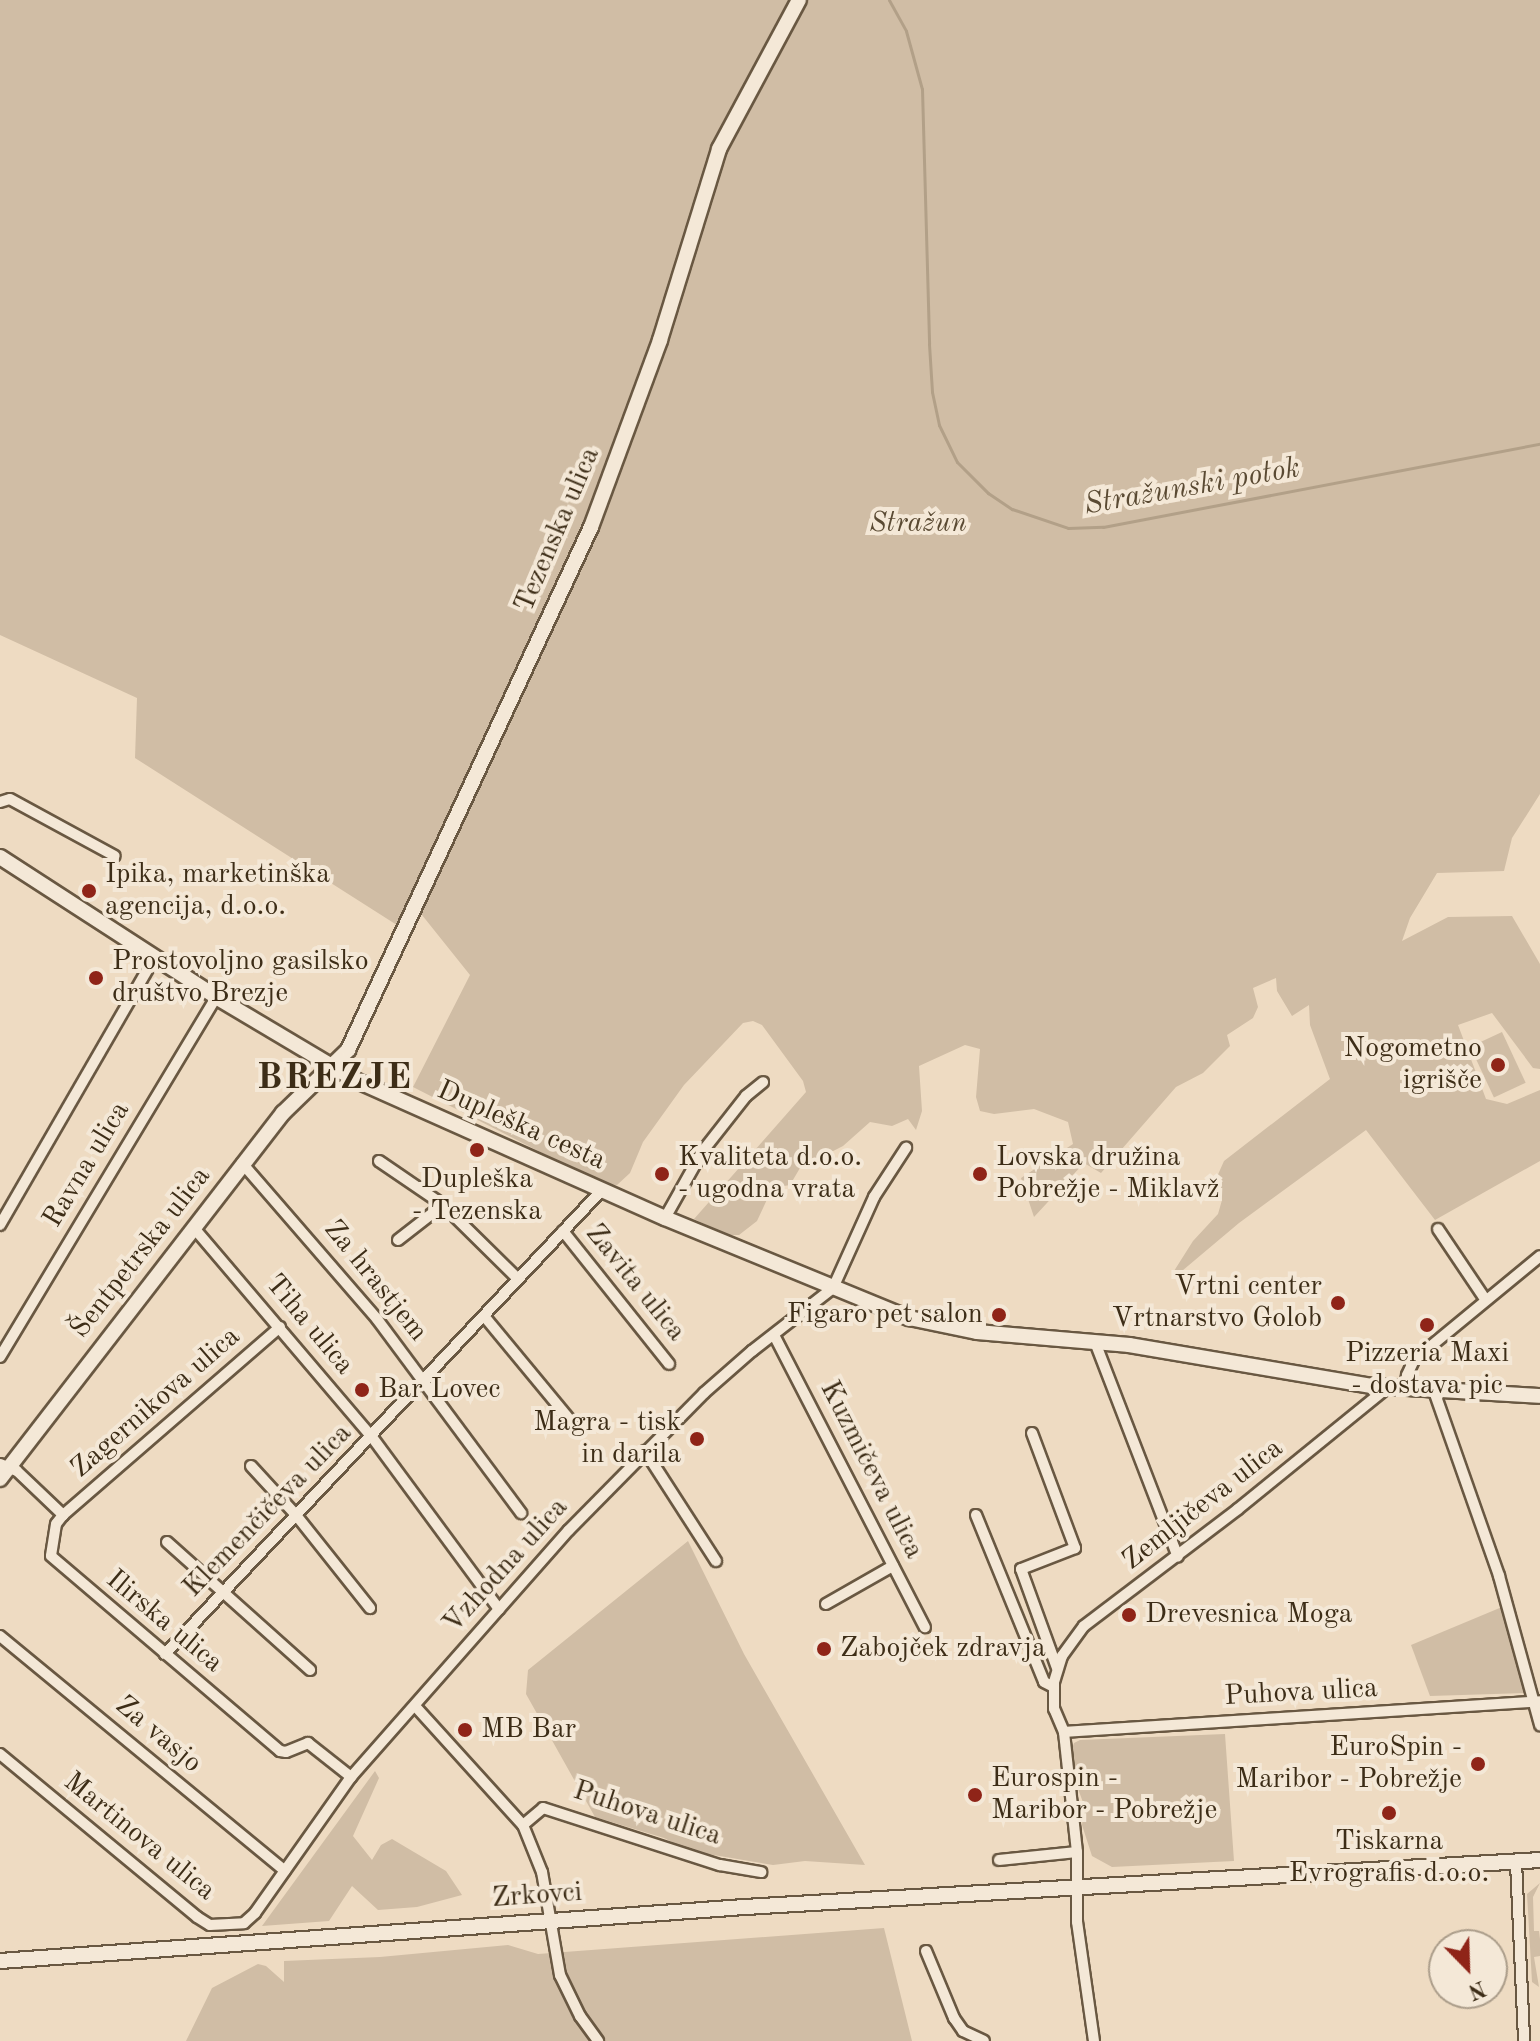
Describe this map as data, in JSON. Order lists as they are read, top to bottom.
{
  "streets": {
    "street": [
      "Tezenska ulica",
      "Dupleška cesta",
      "Ravna ulica",
      "Šentpetrska ulica",
      "Za hrastjem",
      "Zavita ulica",
      "Tiha ulica",
      "Zagernikova ulica",
      "Kuzmičeva ulica",
      "Zemljičeva ulica",
      "Klemenčičeva ulica",
      "Vzhodna ulica",
      "Ilirska ulica",
      "Puhova ulica",
      "Za vasjo",
      "Martinova ulica",
      "Zrkovci"
    ]
  },
  "crossings": [
    ["Tezenska ulica", "Dupleška cesta"],
    ["Tezenska ulica", "Šentpetrska ulica"],
    ["Dupleška cesta", "Ravna ulica"],
    ["Dupleška cesta", "Šentpetrska ulica"],
    ["Dupleška cesta", "Zemljičeva ulica"],
    ["Dupleška cesta", "Klemenčičeva ulica"],
    ["Dupleška cesta", "Vzhodna ulica"],
    ["Šentpetrska ulica", "Za hrastjem"],
    ["Šentpetrska ulica", "Tiha ulica"],
    ["Za hrastjem", "Klemenčičeva ulica"],
    ["Zavita ulica", "Klemenčičeva ulica"],
    ["Tiha ulica", "Zagernikova ulica"],
    ["Tiha ulica", "Klemenčičeva ulica"],
    ["Tiha ulica", "Vzhodna ulica"],
    ["Zagernikova ulica", "Ilirska ulica"],
    ["Kuzmičeva ulica", "Vzhodna ulica"],
    ["Zemljičeva ulica", "Puhova ulica"],
    ["Zemljičeva ulica", "Zrkovci"],
    ["Klemenčičeva ulica", "Ilirska ulica"],
    ["Vzhodna ulica", "Ilirska ulica"],
    ["Vzhodna ulica", "Za vasjo"],
    ["Vzhodna ulica", "Martinova ulica"]
  ],
  "districts": ["BREZJE"],
  "water": ["Stražunski potok"],
  "parks": ["Stražun"],
  "places": [
    "Ipika, marketinška agencija, d.o.o.",
    "Prostovoljno gasilsko društvo Brezje",
    "Nogometno igrišče",
    "Dupleška - Tezenska",
    "Kvaliteta d.o.o. - ugodna vrata",
    "Lovska družina Pobrežje - Miklavž",
    "Vrtni center Vrtnarstvo Golob",
    "Figaro pet salon",
    "Pizzeria Maxi - dostava pic",
    "Bar Lovec",
    "Magra - tisk in darila",
    "Drevesnica Moga",
    "Zabojček zdravja",
    "MB Bar",
    "EuroSpin - Maribor - Pobrežje",
    "Eurospin - Maribor - Pobrežje",
    "Tiskarna Evrografis d.o.o."
  ],
  "north": "bottom right"
}
